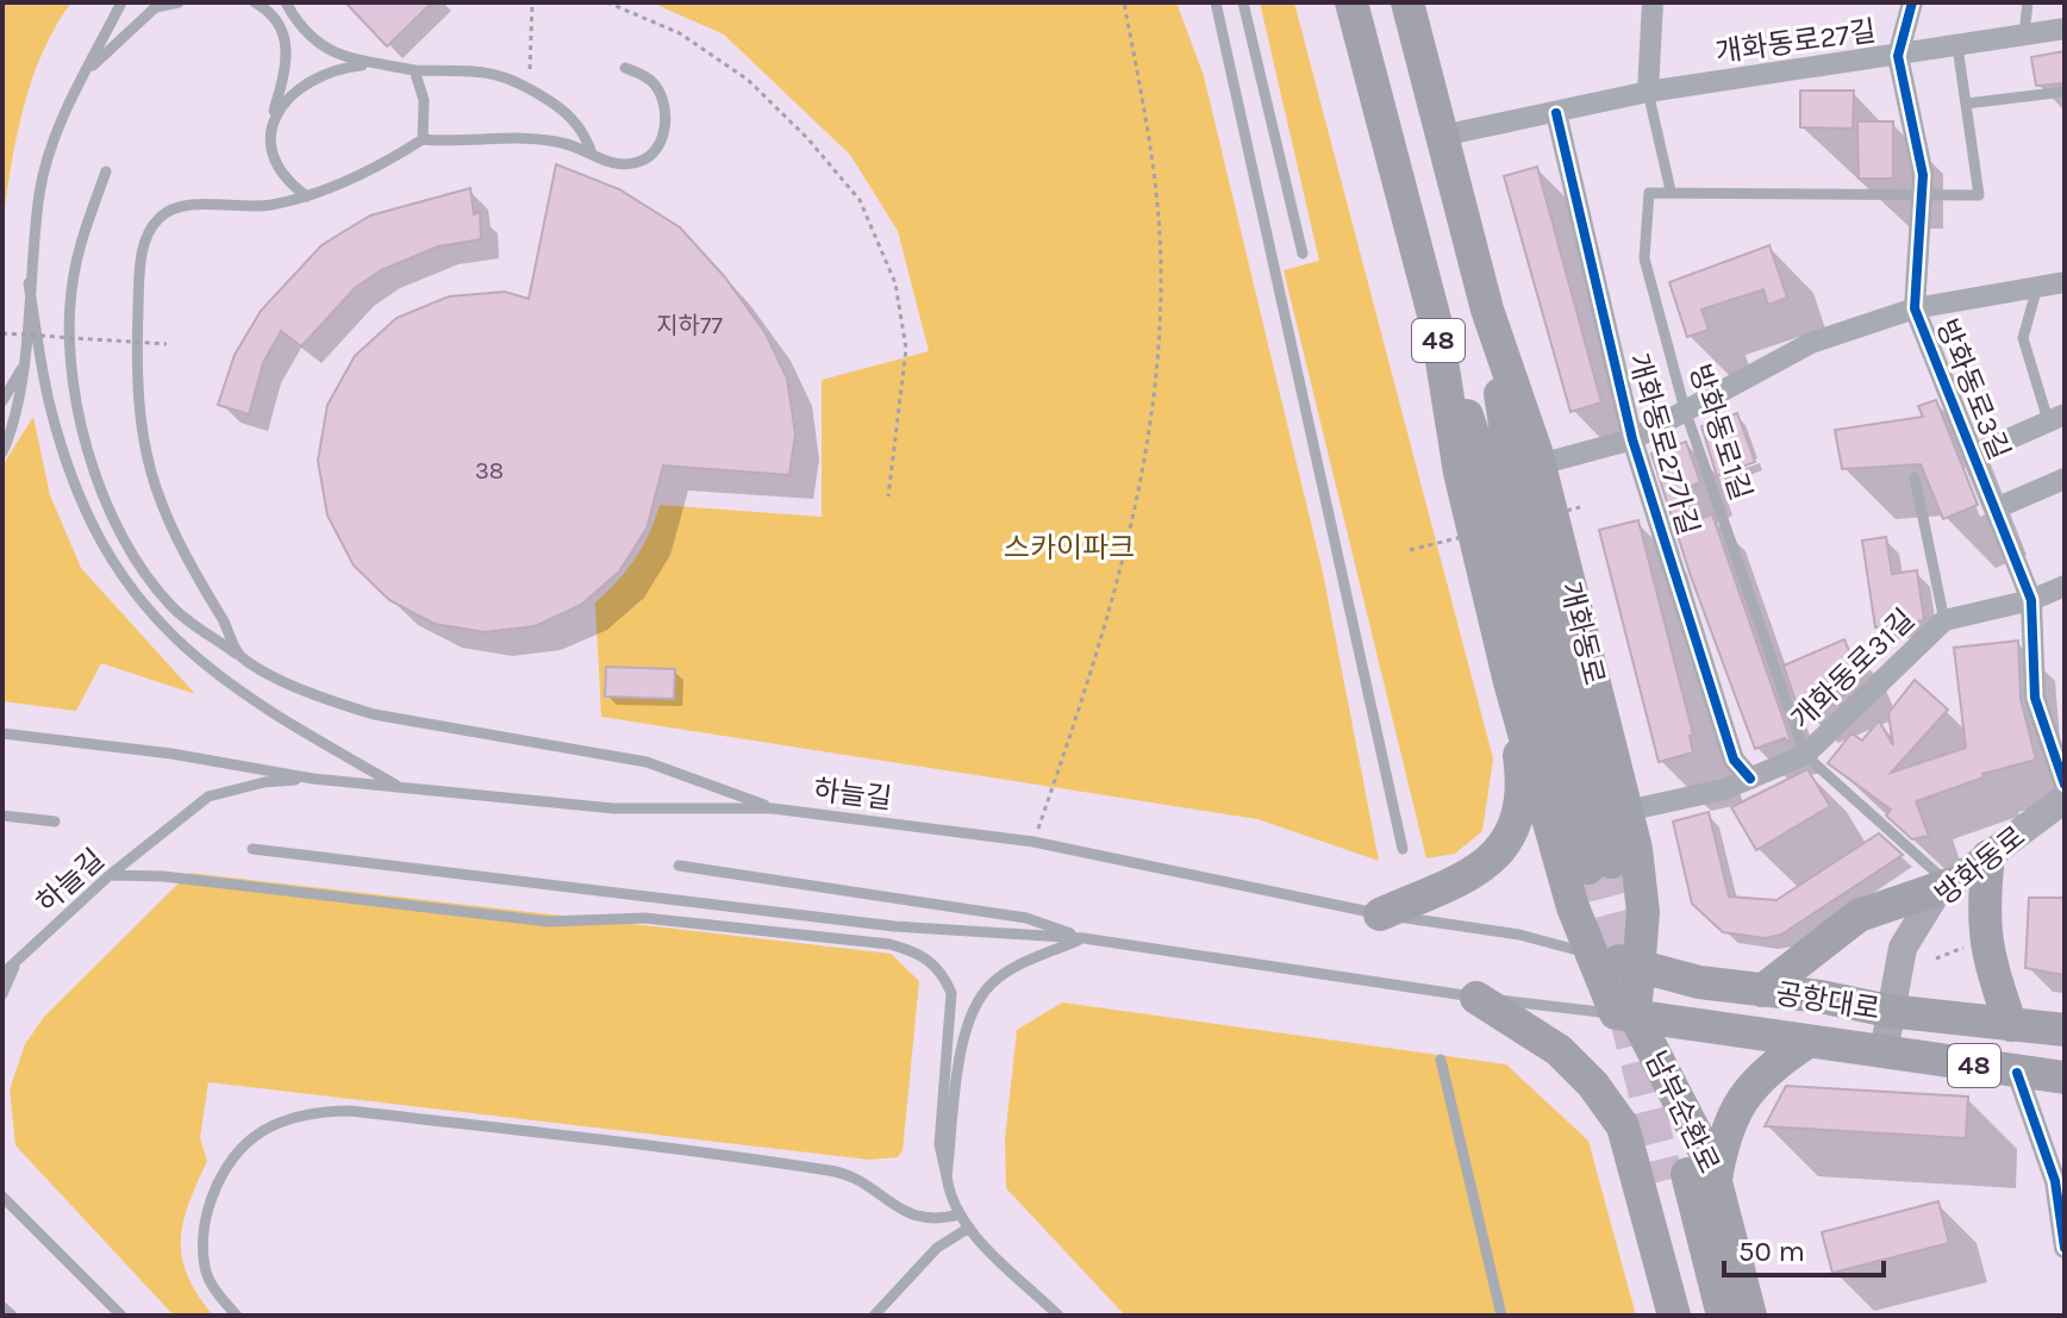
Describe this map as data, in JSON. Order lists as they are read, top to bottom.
{
  "streets": {
    "main road": [
      "48",
      "개화동로",
      "방화동로",
      "공항대로",
      "남부순환로"
    ],
    "street": [
      "개화동로27길",
      "방화동로3길",
      "개화동로27가길",
      "개화동로31길"
    ],
    "lane": ["방화동로1길", "하늘길"]
  },
  "crossings": [
    ["개화동로27길", "방화동로3길"],
    ["개화동로27길", "개화동로27가길"],
    ["개화동로27길", "개화동로"],
    ["방화동로3길", "개화동로31길"],
    ["방화동로1길", "개화동로31길"],
    ["방화동로1길", "방화동로"],
    ["개화동로27가길", "개화동로31길"],
    ["개화동로", "개화동로31길"],
    ["개화동로", "하늘길"],
    ["개화동로", "공항대로"],
    ["개화동로", "남부순환로"],
    ["하늘길", "공항대로"],
    ["하늘길", "남부순환로"],
    ["방화동로", "공항대로"],
    ["공항대로", "남부순환로"]
  ],
  "parks": ["스카이파크"],
  "house_numbers": ["지하77", "38"],
  "scale_bar": "50 m"
}
